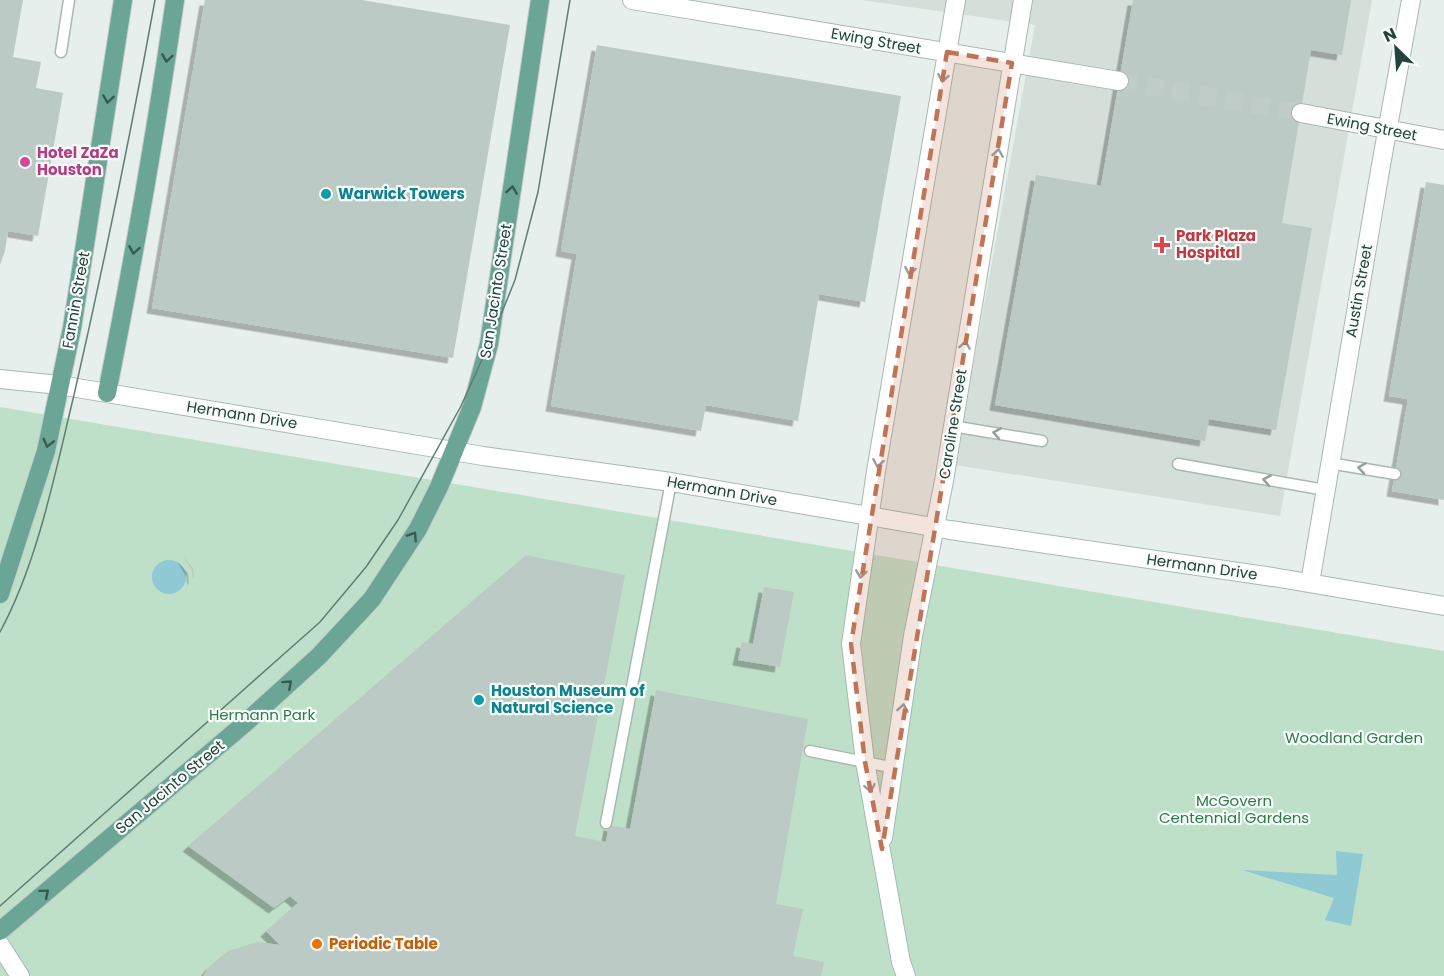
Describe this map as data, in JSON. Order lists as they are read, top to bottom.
{
  "streets": {
    "main road": ["San Jacinto Street", "Fannin Street"],
    "street": [
      "Ewing Street",
      "Austin Street",
      "Hermann Drive",
      "Caroline Street"
    ]
  },
  "crossings": [
    ["Ewing Street", "Austin Street"],
    ["Ewing Street", "Caroline Street"],
    ["San Jacinto Street", "Hermann Drive"],
    ["Austin Street", "Hermann Drive"],
    ["Fannin Street", "Hermann Drive"],
    ["Hermann Drive", "Caroline Street"]
  ],
  "one_way": ["San Jacinto Street"],
  "parks": ["Hermann Park", "Woodland Garden", "McGovern Centennial Gardens"],
  "places": {
    "other": [
      "Hotel ZaZa Houston",
      "Warwick Towers",
      "Houston Museum of Natural Science",
      "Periodic Table"
    ],
    "health": ["Park Plaza Hospital"]
  },
  "north": "top left"
}
